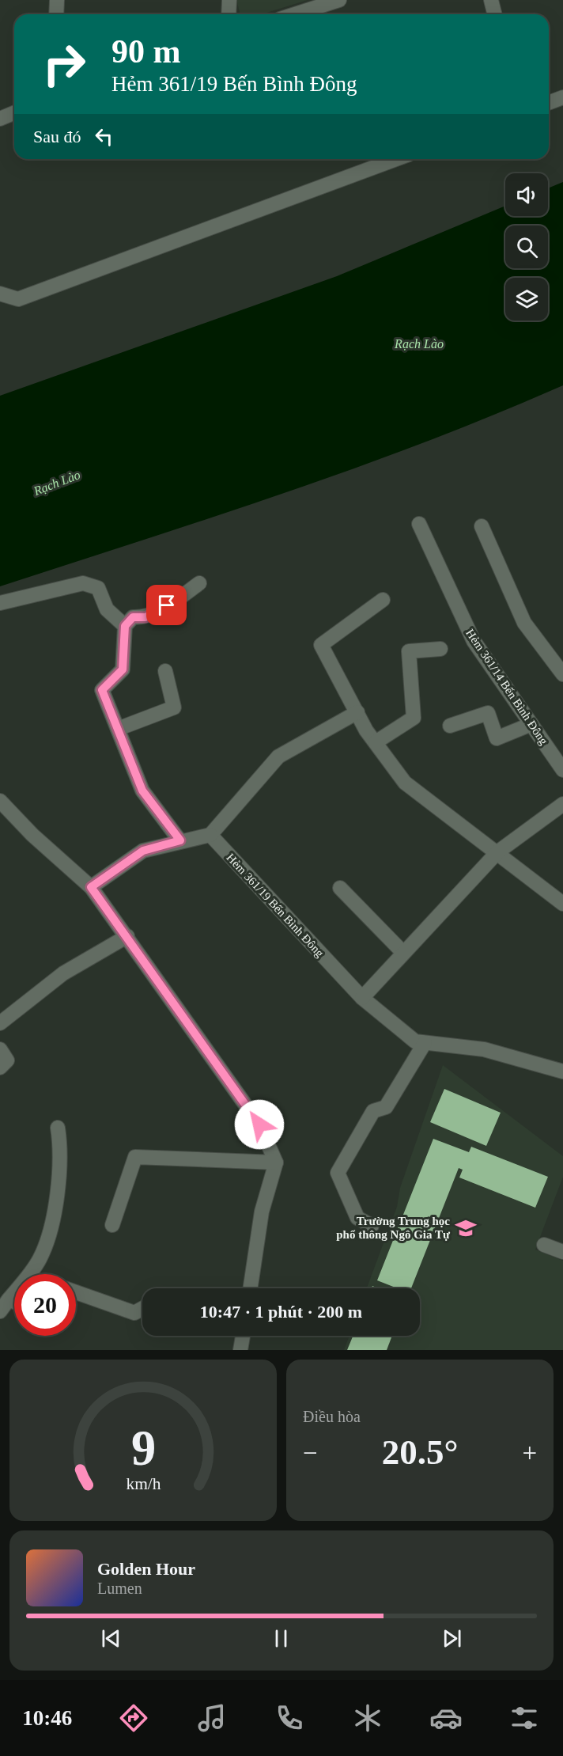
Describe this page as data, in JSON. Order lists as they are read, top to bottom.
{
  "streets": {
    "street": ["Hẻm 361/14 Bến Bình Đông", "Hẻm 361/19 Bến Bình Đông"]
  },
  "water": ["Rạch Lào"],
  "places": {
    "school or university": ["Trường Trung học phổ thông Ngô Gia Tự"]
  },
  "page": {
    "turn": ["90 m", "Hẻm 361/19 Bến Bình Đông"],
    "then": "Sau đó",
    "limit": "20",
    "trip": "10:47 · 1 phút · 200 m",
    "tile": "Điều hòa",
    "heat": ["−", "20.5°", "+"],
    "song": ["Golden Hour", "Lumen"],
    "tabs": "10:46",
    "gauge": ["9", "km/h"]
  }
}
